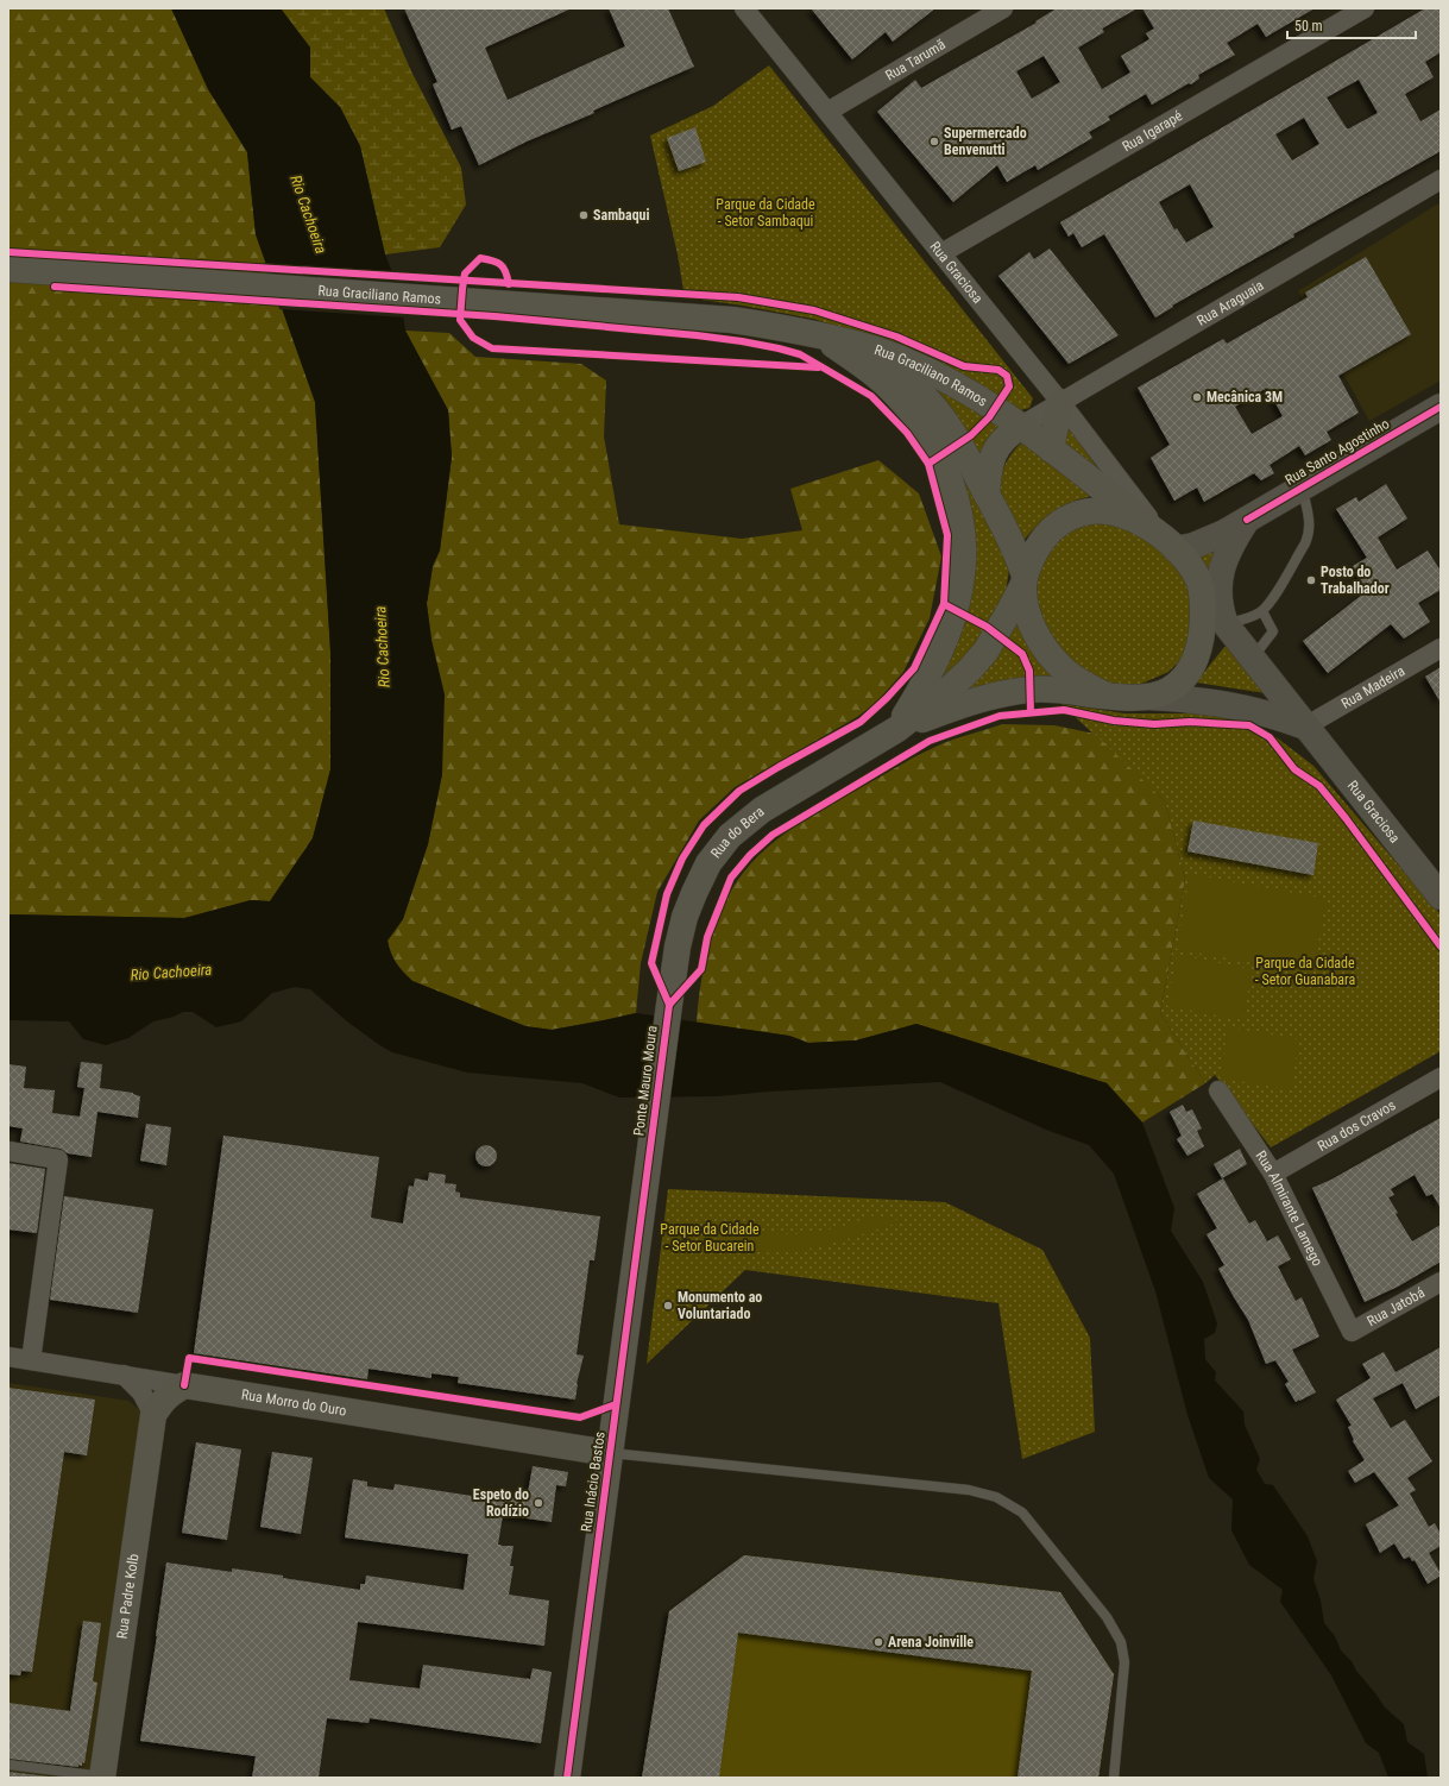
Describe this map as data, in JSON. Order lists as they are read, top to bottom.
{
  "streets": {
    "main road": [
      "Rua Graciosa",
      "Rua Graciliano Ramos",
      "Rua Santo Agostinho",
      "Rua do Bera",
      "Ponte Mauro Moura",
      "Rua Morro do Ouro",
      "Rua Inácio Bastos",
      "Rua Padre Kolb"
    ],
    "street": [
      "Rua Tarumã",
      "Rua Igarapé",
      "Rua Araguaia",
      "Rua Madeira",
      "Rua dos Cravos",
      "Rua Almirante Lamego",
      "Rua Jatobá"
    ]
  },
  "crossings": [
    ["Rua Tarumã", "Rua Graciosa"],
    ["Rua Igarapé", "Rua Graciosa"],
    ["Rua Graciosa", "Rua Graciliano Ramos"],
    ["Rua Graciosa", "Rua Araguaia"],
    ["Rua Graciosa", "Rua Santo Agostinho"],
    ["Rua Graciosa", "Rua Madeira"],
    ["Rua Graciosa", "Rua do Bera"],
    ["Rua Graciliano Ramos", "Rua Araguaia"],
    ["Rua Graciliano Ramos", "Rua Santo Agostinho"],
    ["Rua Graciliano Ramos", "Rua do Bera"],
    ["Rua Santo Agostinho", "Rua do Bera"],
    ["Rua do Bera", "Ponte Mauro Moura"],
    ["Ponte Mauro Moura", "Rua Inácio Bastos"],
    ["Rua dos Cravos", "Rua Almirante Lamego"],
    ["Rua Almirante Lamego", "Rua Jatobá"],
    ["Rua Morro do Ouro", "Rua Inácio Bastos"],
    ["Rua Morro do Ouro", "Rua Padre Kolb"]
  ],
  "water": ["Rio Cachoeira"],
  "parks": ["Parque da Cidade - Setor Sambaqui", "Parque da Cidade - Setor Guanabara", "Parque da Cidade - Setor Bucarein"],
  "places": [
    "Supermercado Benvenutti",
    "Sambaqui",
    "Mecânica 3M",
    "Posto do Trabalhador",
    "Monumento ao Voluntariado",
    "Espeto do Rodízio",
    "Arena Joinville"
  ],
  "scale_bar": "50 m"
}
